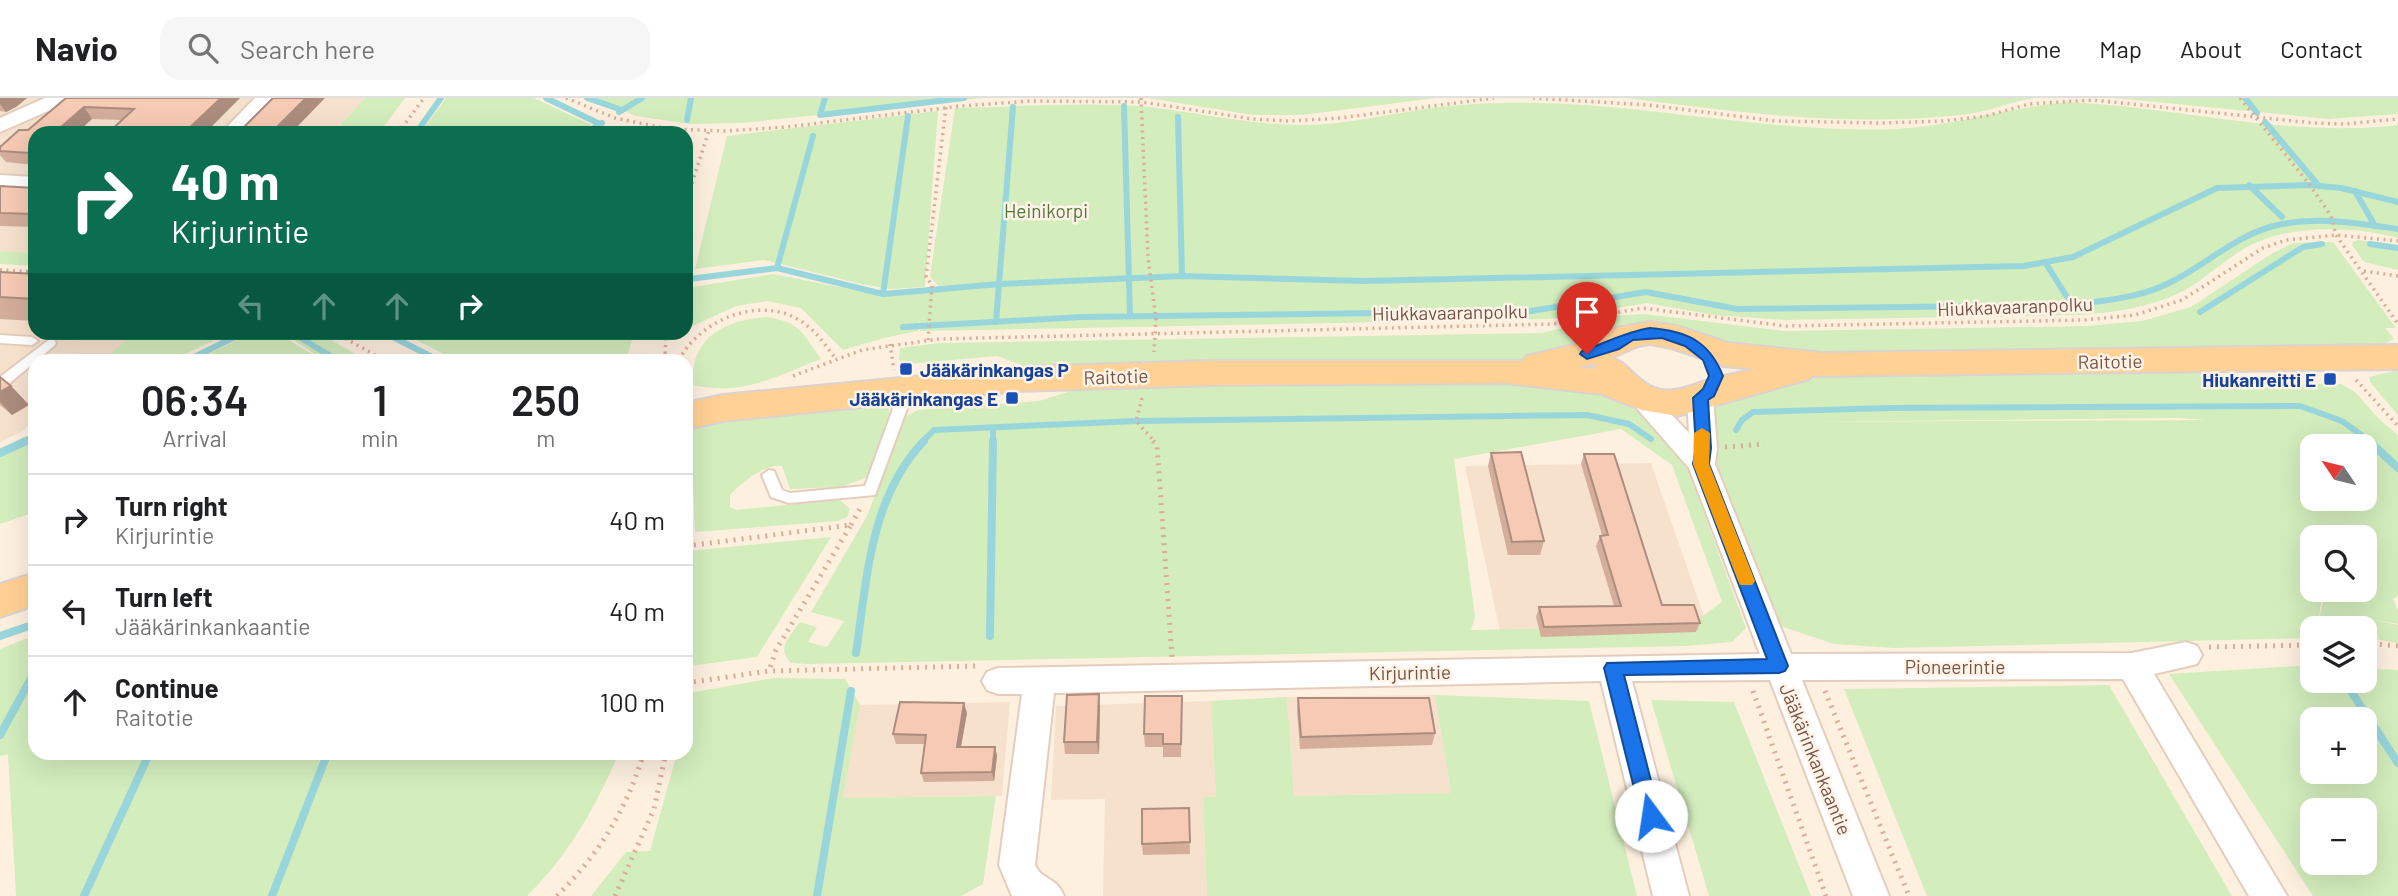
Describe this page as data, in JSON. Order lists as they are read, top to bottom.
{
  "streets": {
    "main road": ["Raitotie"],
    "street": ["Pioneerintie", "Kirjurintie", "Jääkärinkankaantie"],
    "path": ["Hiukkavaaranpolku"]
  },
  "crossings": [
    ["Raitotie", "Jääkärinkankaantie"],
    ["Pioneerintie", "Kirjurintie"],
    ["Pioneerintie", "Jääkärinkankaantie"],
    ["Kirjurintie", "Jääkärinkankaantie"]
  ],
  "parks": ["Heinikorpi"],
  "places": {
    "transit": ["Jääkärinkangas P", "Hiukanreitti E", "Jääkärinkangas E"]
  },
  "north": "top left",
  "page": {
    "header": "Navio",
    "search": "Search here",
    "nav": [
      "Home",
      "Map",
      "About",
      "Contact"
    ],
    "turn": ["40 m", "Kirjurintie"],
    "eta": [
      "06:34",
      "Arrival",
      "1",
      "min",
      "250",
      "m"
    ],
    "map_buttons": ["+", "−"],
    "list": [
      {
        "name": "Turn right",
        "note": "Kirjurintie",
        "value": "40 m"
      },
      {
        "name": "Turn left",
        "note": "Jääkärinkankaantie",
        "value": "40 m"
      },
      {
        "name": "Continue",
        "note": "Raitotie",
        "value": "100 m"
      }
    ]
  }
}
